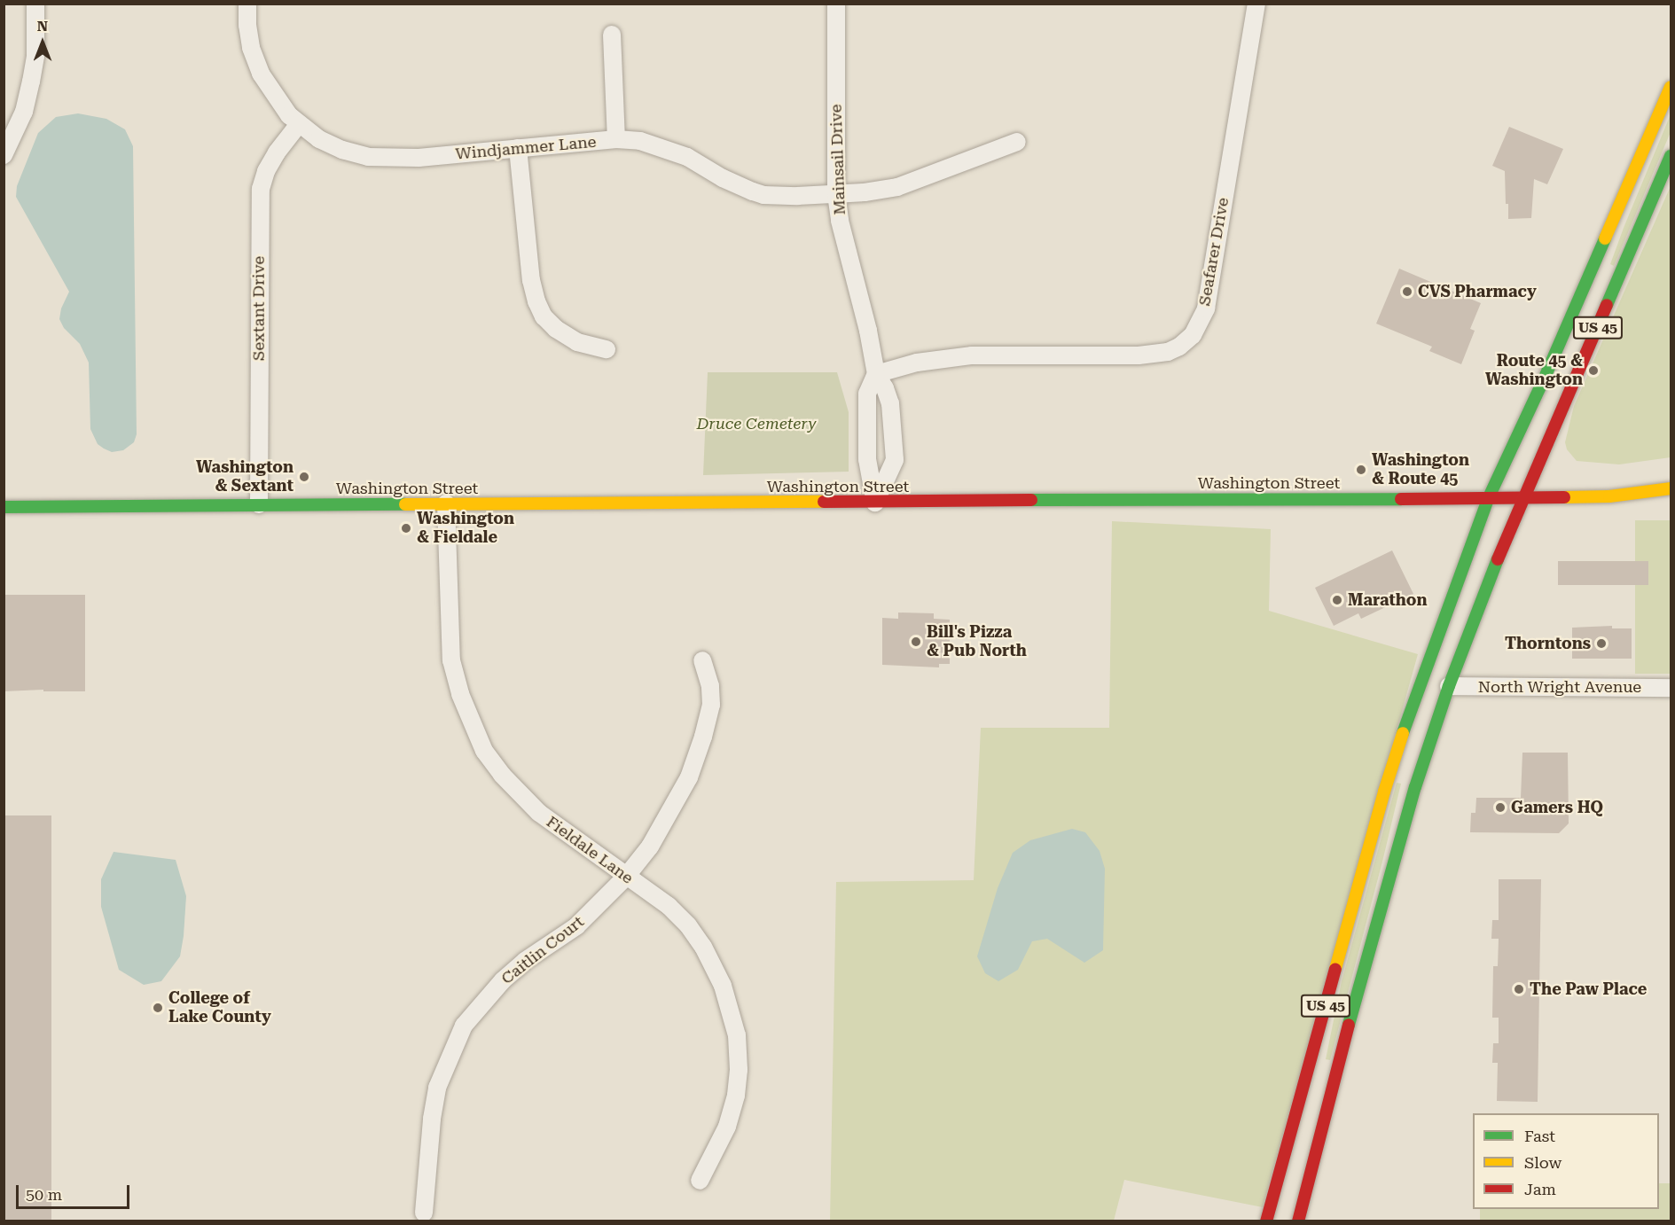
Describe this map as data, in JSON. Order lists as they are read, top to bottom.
{
  "streets": {
    "main road": ["US 45", "Washington Street"],
    "street": [
      "Windjammer Lane",
      "Mainsail Drive",
      "Seafarer Drive",
      "Sextant Drive",
      "North Wright Avenue",
      "Fieldale Lane",
      "Caitlin Court"
    ]
  },
  "crossings": [
    ["Windjammer Lane", "Mainsail Drive"],
    ["Windjammer Lane", "Sextant Drive"],
    ["Mainsail Drive", "Seafarer Drive"],
    ["Mainsail Drive", "Washington Street"],
    ["Sextant Drive", "Washington Street"],
    ["US 45", "Washington Street"],
    ["US 45", "North Wright Avenue"],
    ["Washington Street", "Fieldale Lane"],
    ["Fieldale Lane", "Caitlin Court"]
  ],
  "parks": ["Druce Cemetery"],
  "places": [
    "CVS Pharmacy",
    "Route 45 & Washington",
    "Washington & Route 45",
    "Washington & Sextant",
    "Washington & Fieldale",
    "Marathon",
    "Bill's Pizza & Pub North",
    "Thorntons",
    "Gamers HQ",
    "The Paw Place",
    "College of Lake County"
  ],
  "legend": ["Fast", "Slow", "Jam"],
  "scale_bar": "50 m",
  "north": "top"
}
